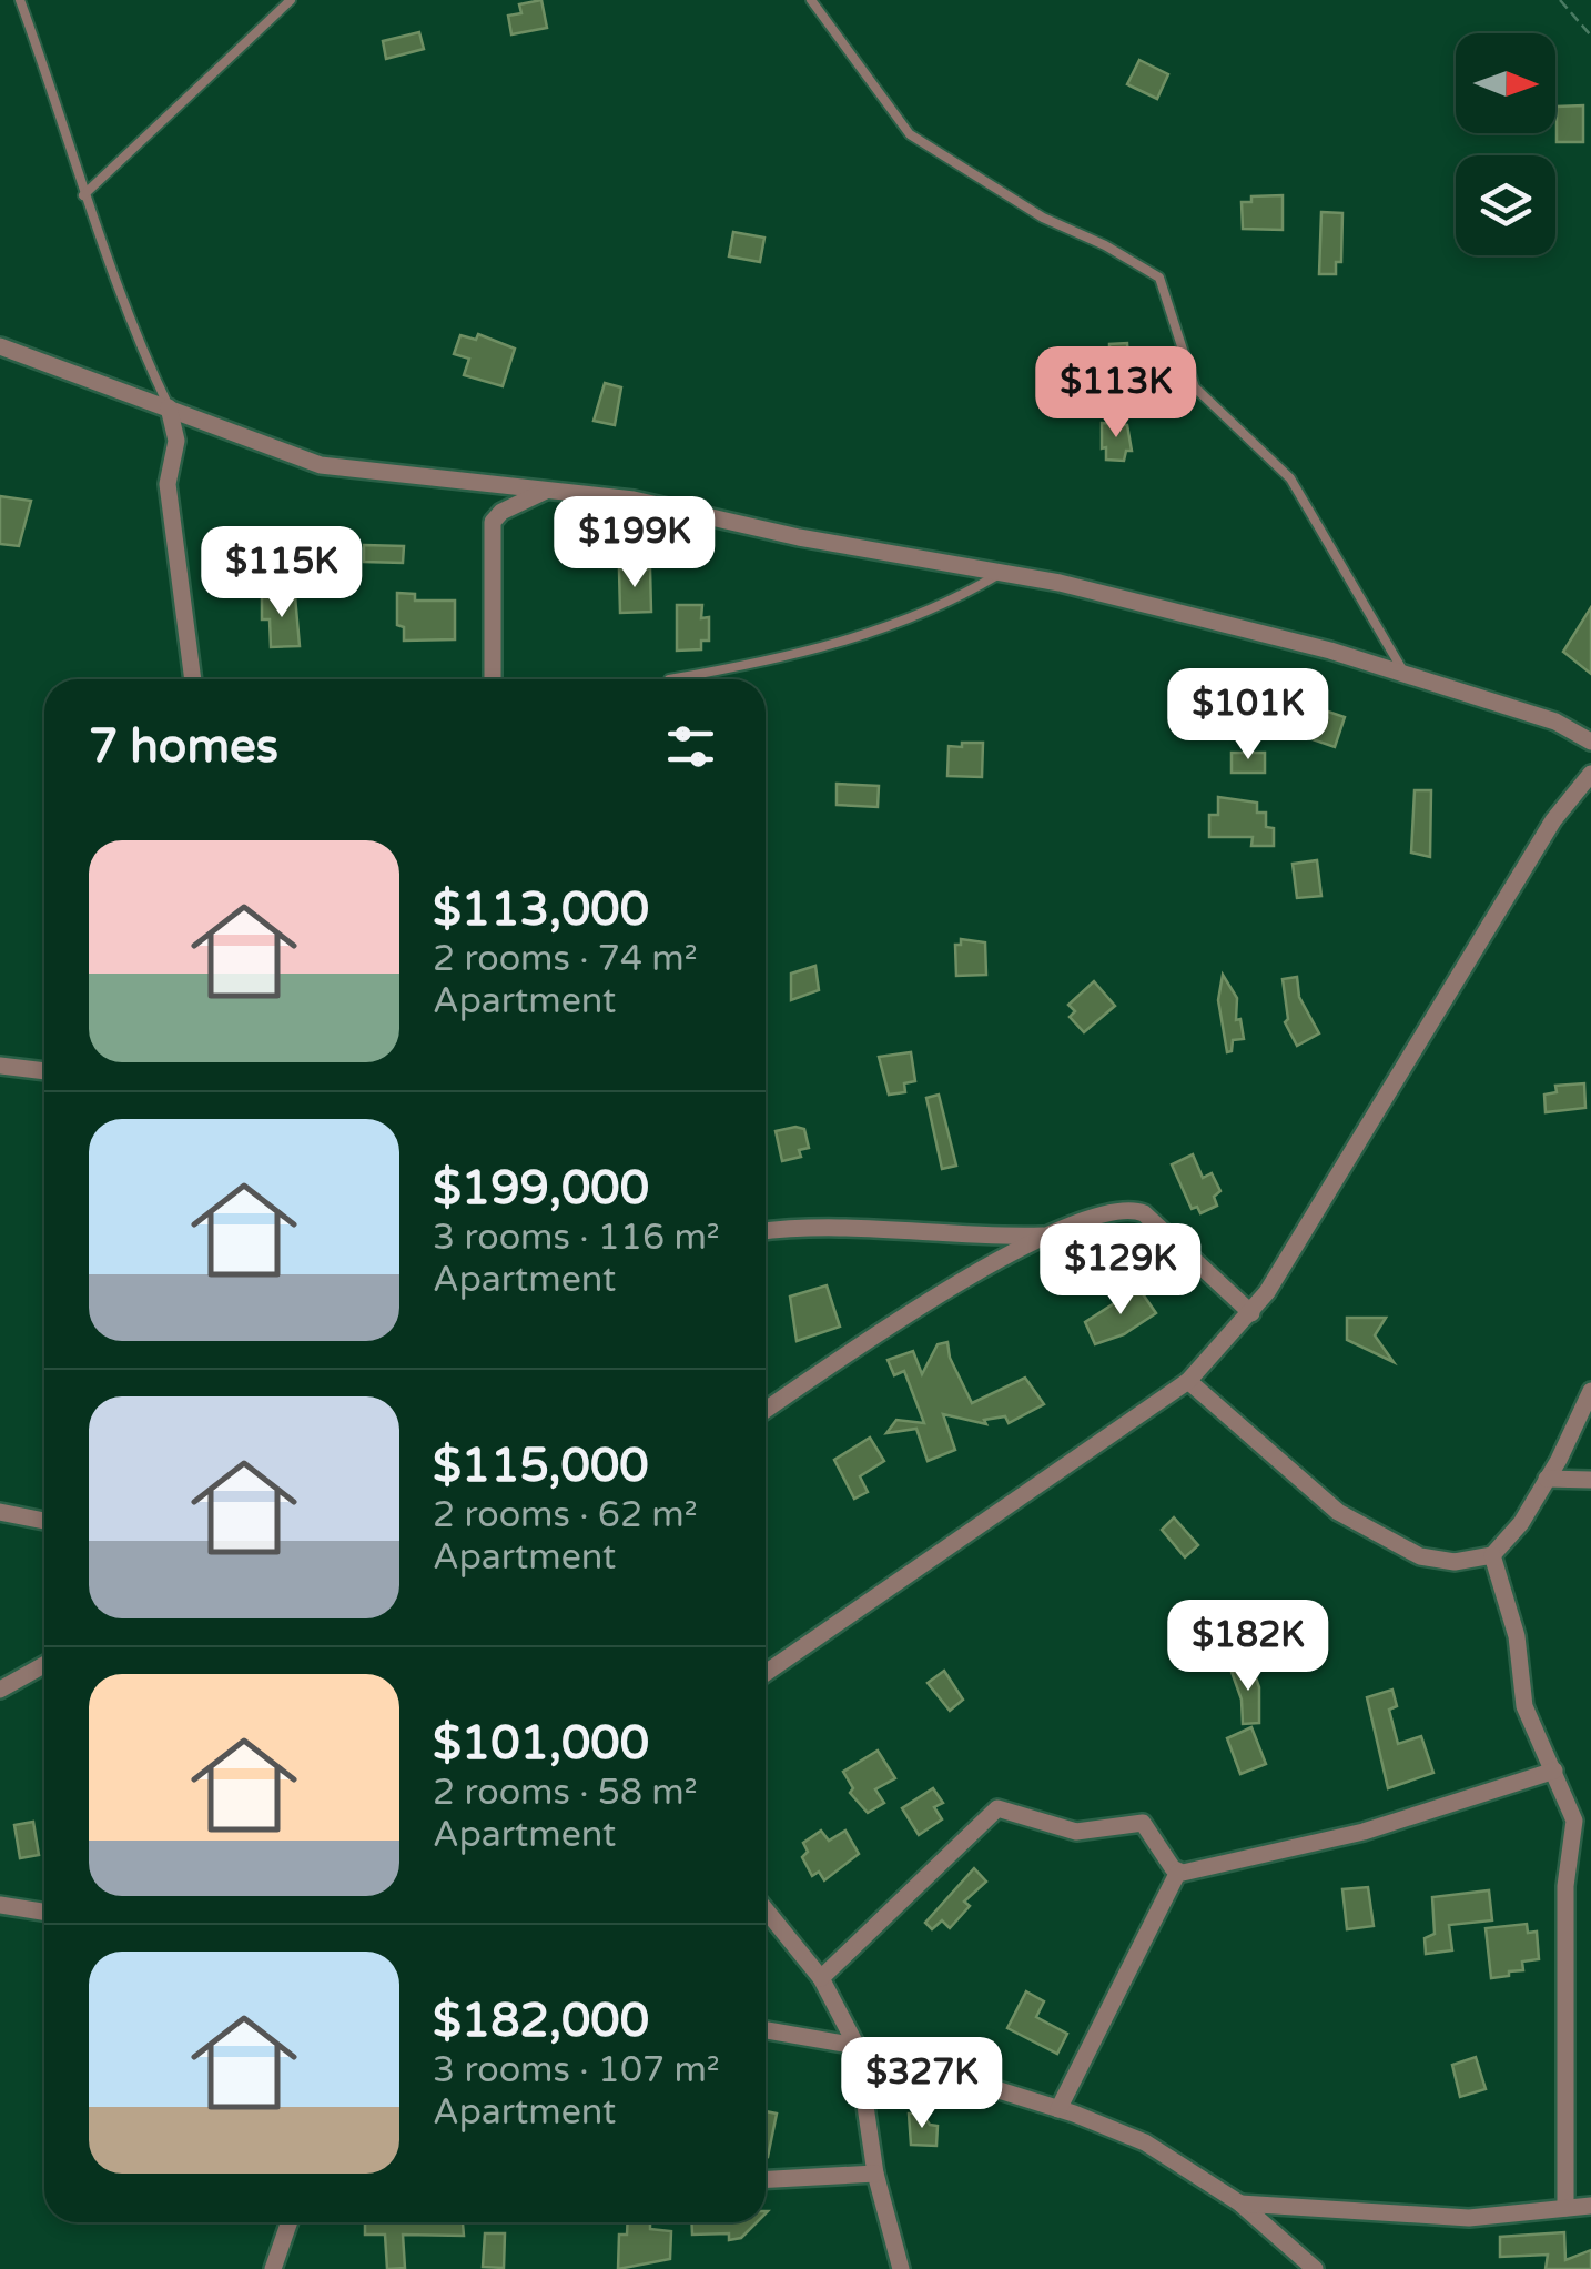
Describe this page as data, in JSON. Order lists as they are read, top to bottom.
{
  "north": "right",
  "page": {
    "price": [
      "$113K",
      "$199K",
      "$115K",
      "$101K",
      "$129K",
      "$182K",
      "$327K"
    ],
    "heading": "7 homes",
    "list": [
      {
        "name": "$113,000",
        "note": "2 rooms · 74 m² · Apartment"
      },
      {
        "name": "$199,000",
        "note": "3 rooms · 116 m² · Apartment"
      },
      {
        "name": "$115,000",
        "note": "2 rooms · 62 m² · Apartment"
      },
      {
        "name": "$101,000",
        "note": "2 rooms · 58 m² · Apartment"
      },
      {
        "name": "$182,000",
        "note": "3 rooms · 107 m² · Apartment"
      }
    ]
  }
}
